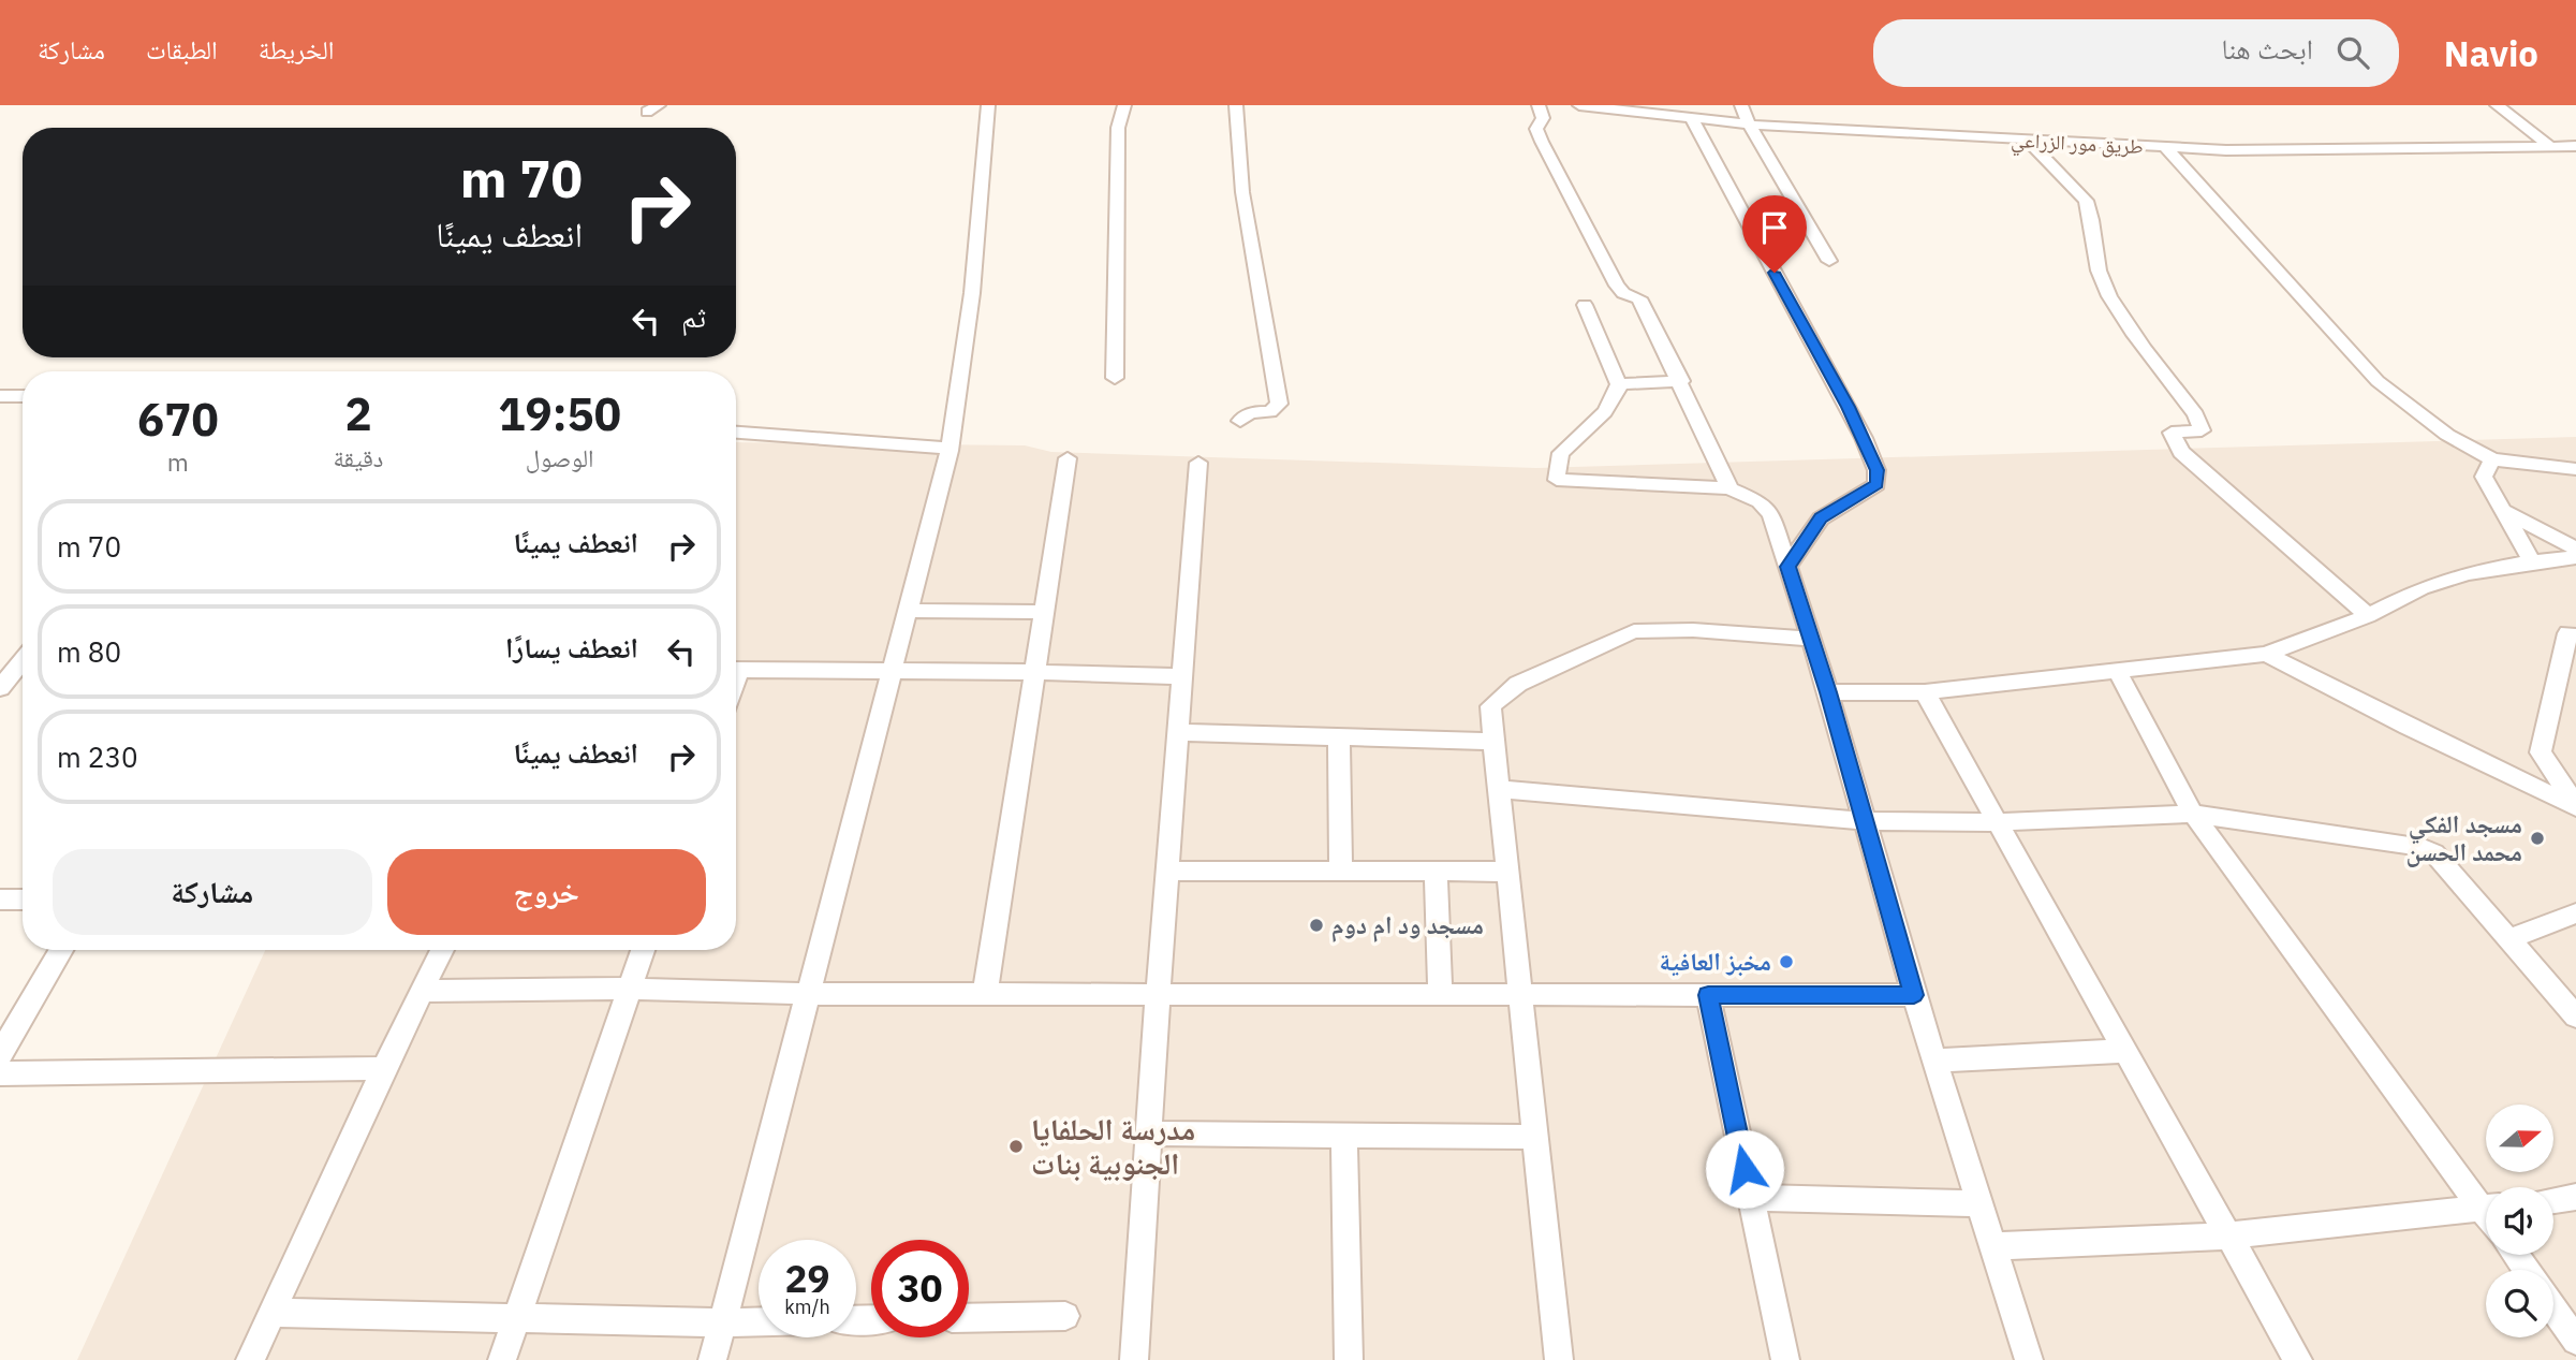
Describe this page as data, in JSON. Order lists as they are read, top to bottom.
{
  "streets": {
    "street": ["طريق مور الزراعي"]
  },
  "places": [
    "مسجد الفكي محمد الحسن",
    "مسجد ود ام دوم",
    "مخبز العافية",
    "مدرسة الحلفايا الجنوبية بنات"
  ],
  "north": "right",
  "page": {
    "header": "Navio",
    "search": "ابحث هنا",
    "nav": ["الخريطة", "الطبقات", "مشاركة"],
    "turn": ["70 m", "انعطف يمينًا"],
    "then": "ثم",
    "eta": [
      "19:50",
      "الوصول",
      "2",
      "دقيقة",
      "670",
      "m"
    ],
    "list": [
      {
        "name": "انعطف يمينًا",
        "value": "70 m"
      },
      {
        "name": "انعطف يسارًا",
        "value": "80 m"
      },
      {
        "name": "انعطف يمينًا",
        "value": "230 m"
      }
    ],
    "buttons": ["خروج", "مشاركة"],
    "speed": "29 km/h",
    "limit": "30"
  }
}
